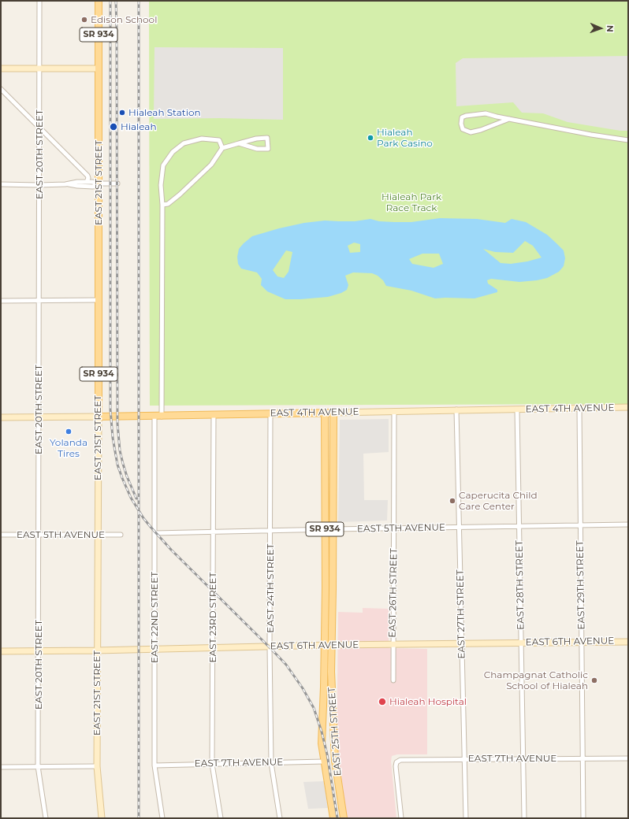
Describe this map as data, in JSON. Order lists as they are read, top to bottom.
{
  "streets": {
    "main road": [
      "SR 934",
      "EAST 21ST STREET",
      "EAST 4TH AVENUE",
      "EAST 6TH AVENUE",
      "EAST 25TH STREET"
    ],
    "street": [
      "EAST 20TH STREET",
      "EAST 5TH AVENUE",
      "EAST 28TH STREET",
      "EAST 29TH STREET",
      "EAST 24TH STREET",
      "EAST 26TH STREET",
      "EAST 27TH STREET",
      "EAST 22ND STREET",
      "EAST 23RD STREET",
      "EAST 7TH AVENUE"
    ]
  },
  "crossings": [
    ["SR 934", "EAST 4TH AVENUE"],
    ["SR 934", "EAST 5TH AVENUE"],
    ["SR 934", "EAST 6TH AVENUE"],
    ["SR 934", "EAST 25TH STREET"],
    ["SR 934", "EAST 7TH AVENUE"],
    ["EAST 20TH STREET", "EAST 4TH AVENUE"],
    ["EAST 20TH STREET", "EAST 5TH AVENUE"],
    ["EAST 20TH STREET", "EAST 6TH AVENUE"],
    ["EAST 21ST STREET", "EAST 4TH AVENUE"],
    ["EAST 21ST STREET", "EAST 5TH AVENUE"],
    ["EAST 21ST STREET", "EAST 6TH AVENUE"],
    ["EAST 4TH AVENUE", "EAST 28TH STREET"],
    ["EAST 4TH AVENUE", "EAST 29TH STREET"],
    ["EAST 4TH AVENUE", "EAST 24TH STREET"],
    ["EAST 4TH AVENUE", "EAST 26TH STREET"],
    ["EAST 4TH AVENUE", "EAST 27TH STREET"],
    ["EAST 4TH AVENUE", "EAST 22ND STREET"],
    ["EAST 4TH AVENUE", "EAST 23RD STREET"],
    ["EAST 5TH AVENUE", "EAST 28TH STREET"],
    ["EAST 5TH AVENUE", "EAST 29TH STREET"],
    ["EAST 5TH AVENUE", "EAST 24TH STREET"],
    ["EAST 5TH AVENUE", "EAST 26TH STREET"],
    ["EAST 5TH AVENUE", "EAST 27TH STREET"],
    ["EAST 5TH AVENUE", "EAST 22ND STREET"],
    ["EAST 5TH AVENUE", "EAST 23RD STREET"],
    ["EAST 28TH STREET", "EAST 6TH AVENUE"],
    ["EAST 28TH STREET", "EAST 7TH AVENUE"],
    ["EAST 29TH STREET", "EAST 6TH AVENUE"],
    ["EAST 29TH STREET", "EAST 7TH AVENUE"],
    ["EAST 24TH STREET", "EAST 6TH AVENUE"],
    ["EAST 24TH STREET", "EAST 7TH AVENUE"],
    ["EAST 26TH STREET", "EAST 6TH AVENUE"],
    ["EAST 27TH STREET", "EAST 6TH AVENUE"],
    ["EAST 27TH STREET", "EAST 7TH AVENUE"],
    ["EAST 22ND STREET", "EAST 6TH AVENUE"],
    ["EAST 22ND STREET", "EAST 7TH AVENUE"],
    ["EAST 23RD STREET", "EAST 6TH AVENUE"],
    ["EAST 23RD STREET", "EAST 7TH AVENUE"],
    ["EAST 6TH AVENUE", "EAST 25TH STREET"]
  ],
  "parks": ["Hialeah Park Race Track"],
  "places": [
    "Edison School",
    "Hialeah Station",
    "Hialeah",
    "Hialeah Park Casino",
    "Yolanda Tires",
    "Caperucita Child Care Center",
    "Champagnat Catholic School of Hialeah",
    "Hialeah Hospital"
  ],
  "north": "right"
}
